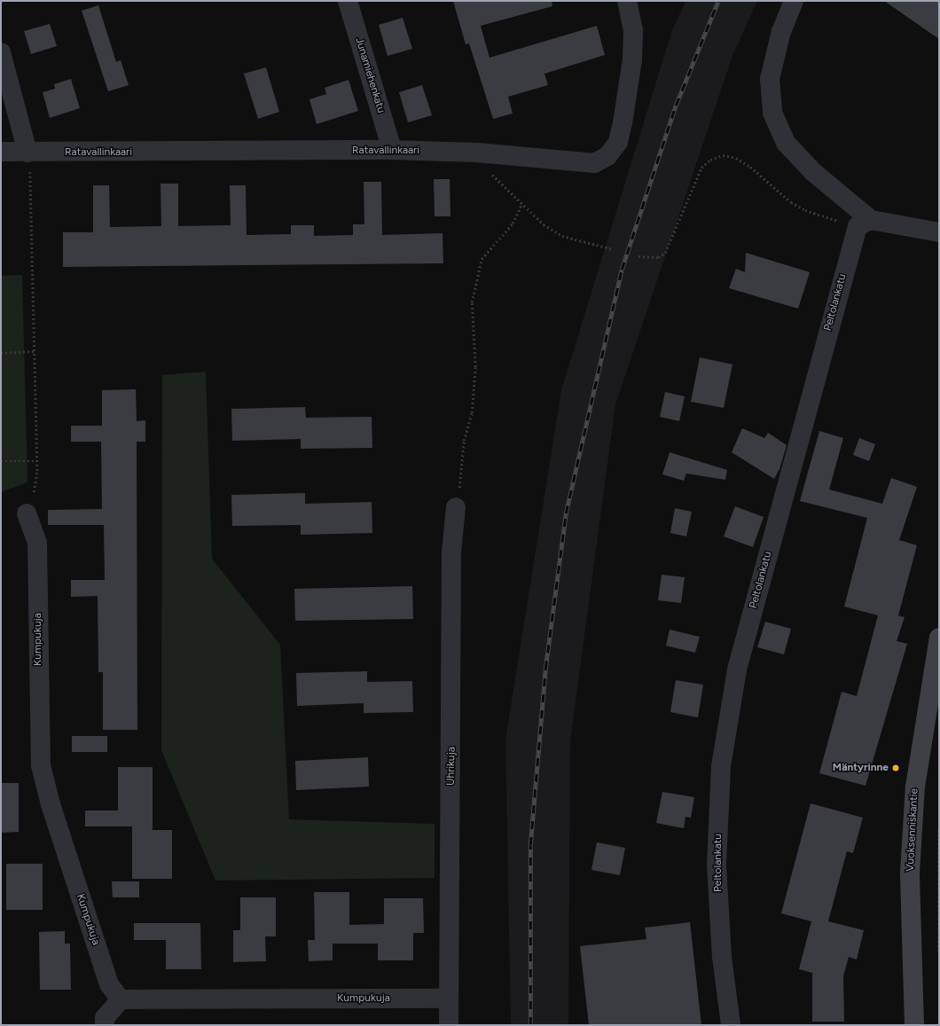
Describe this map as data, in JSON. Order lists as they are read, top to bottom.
{
  "streets": {
    "street": [
      "Junamiehenkatu",
      "Ratavallinkaari",
      "Peltolankatu",
      "Kumpukuja",
      "Uhrikuja",
      "Vuoksenniskantie"
    ]
  },
  "crossings": [
    ["Junamiehenkatu", "Ratavallinkaari"],
    ["Kumpukuja", "Uhrikuja"]
  ],
  "places": ["Mäntyrinne"]
}
